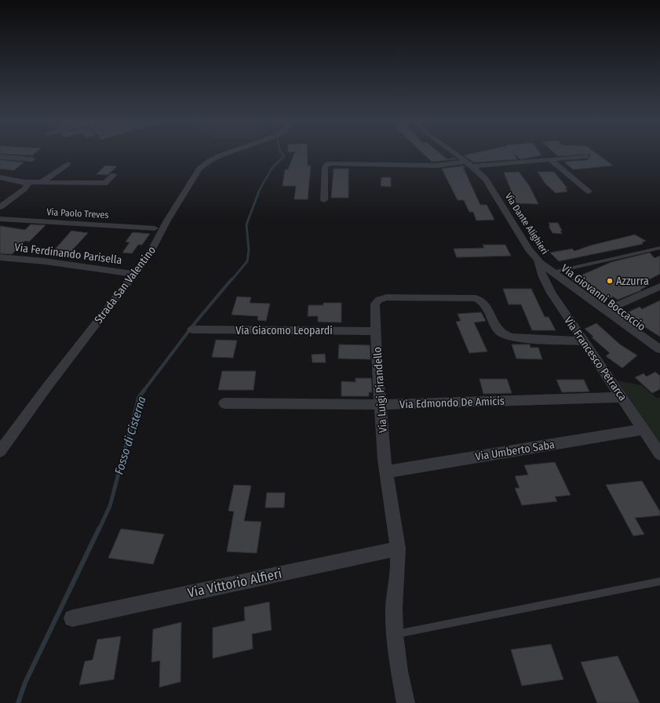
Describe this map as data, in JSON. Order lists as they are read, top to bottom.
{
  "streets": {
    "street": [
      "Via Paolo Treves",
      "Via Dante Alighieri",
      "Via Ferdinando Parisella",
      "Strada San Valentino",
      "Via Giovanni Boccaccio",
      "Via Giacomo Leopardi",
      "Via Francesco Petrarca",
      "Via Luigi Pirandello",
      "Via Edmondo De Amicis",
      "Via Umberto Saba",
      "Via Vittorio Alfieri"
    ]
  },
  "crossings": [
    ["Via Dante Alighieri", "Via Giovanni Boccaccio"],
    ["Via Dante Alighieri", "Via Francesco Petrarca"],
    ["Via Ferdinando Parisella", "Strada San Valentino"],
    ["Via Giacomo Leopardi", "Via Luigi Pirandello"],
    ["Via Francesco Petrarca", "Via Luigi Pirandello"],
    ["Via Francesco Petrarca", "Via Edmondo De Amicis"],
    ["Via Francesco Petrarca", "Via Umberto Saba"],
    ["Via Luigi Pirandello", "Via Edmondo De Amicis"],
    ["Via Luigi Pirandello", "Via Umberto Saba"],
    ["Via Luigi Pirandello", "Via Vittorio Alfieri"]
  ],
  "water": ["Fosso di Cisterna"],
  "places": ["Azzurra"]
}
